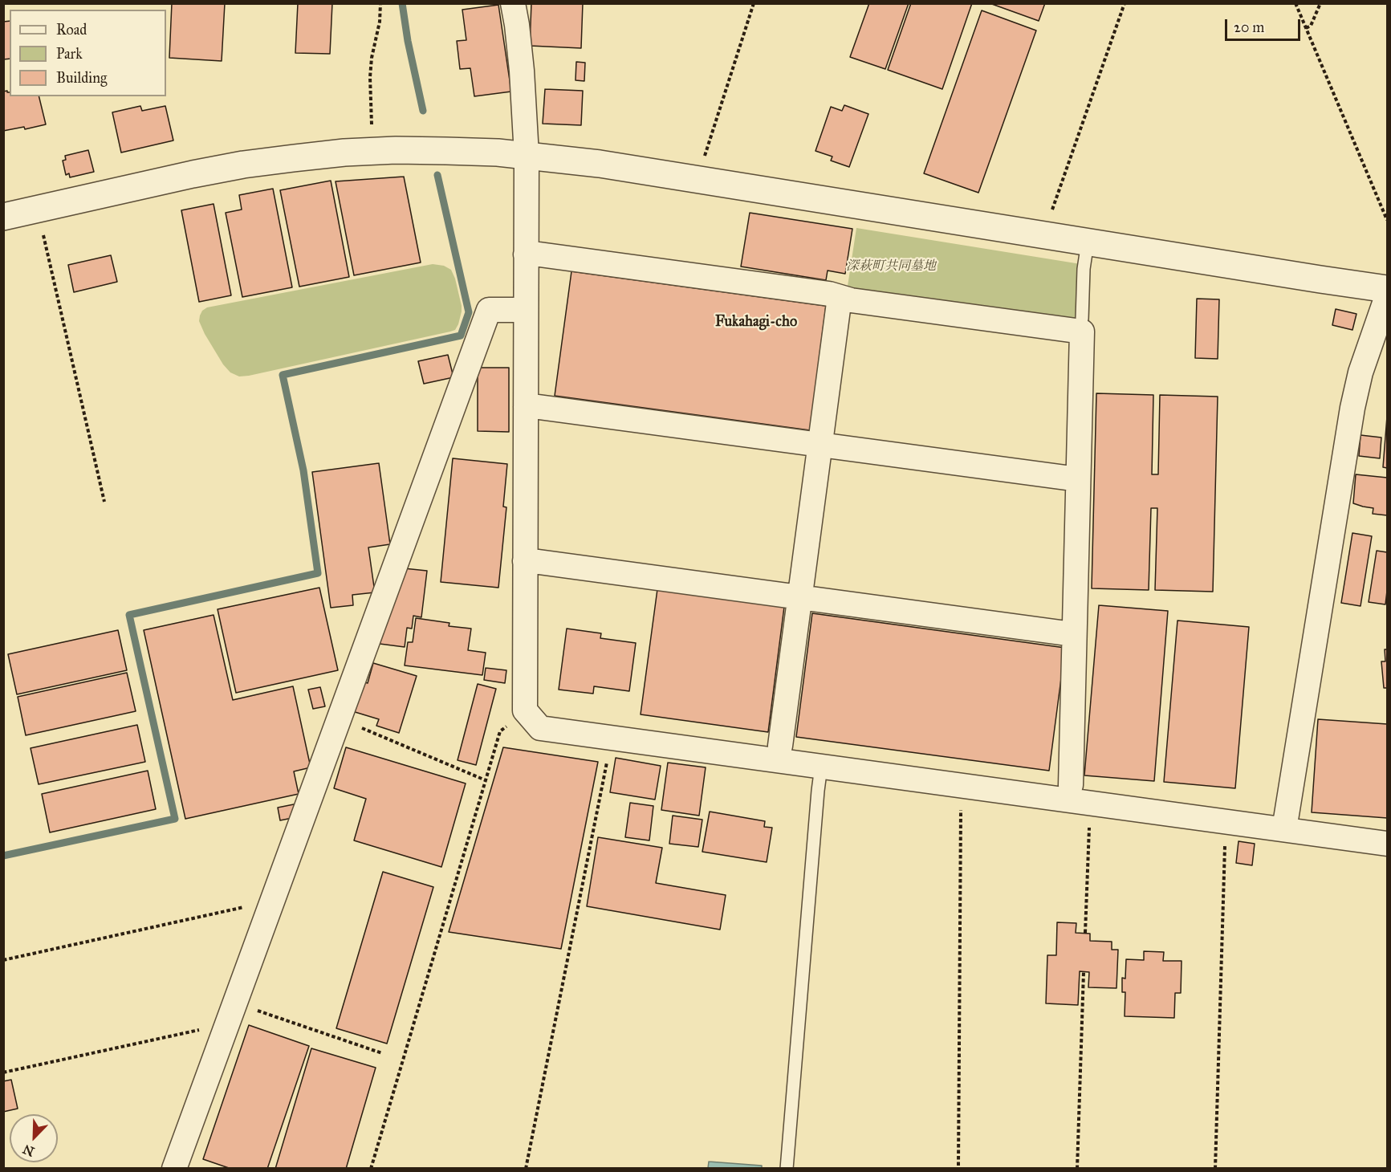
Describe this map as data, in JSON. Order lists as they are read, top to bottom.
{
  "districts": ["Fukahagi-cho"],
  "parks": ["深萩町共同墓地"],
  "legend": ["Road", "Park", "Building"],
  "scale_bar": "20 m",
  "north": "bottom left"
}
